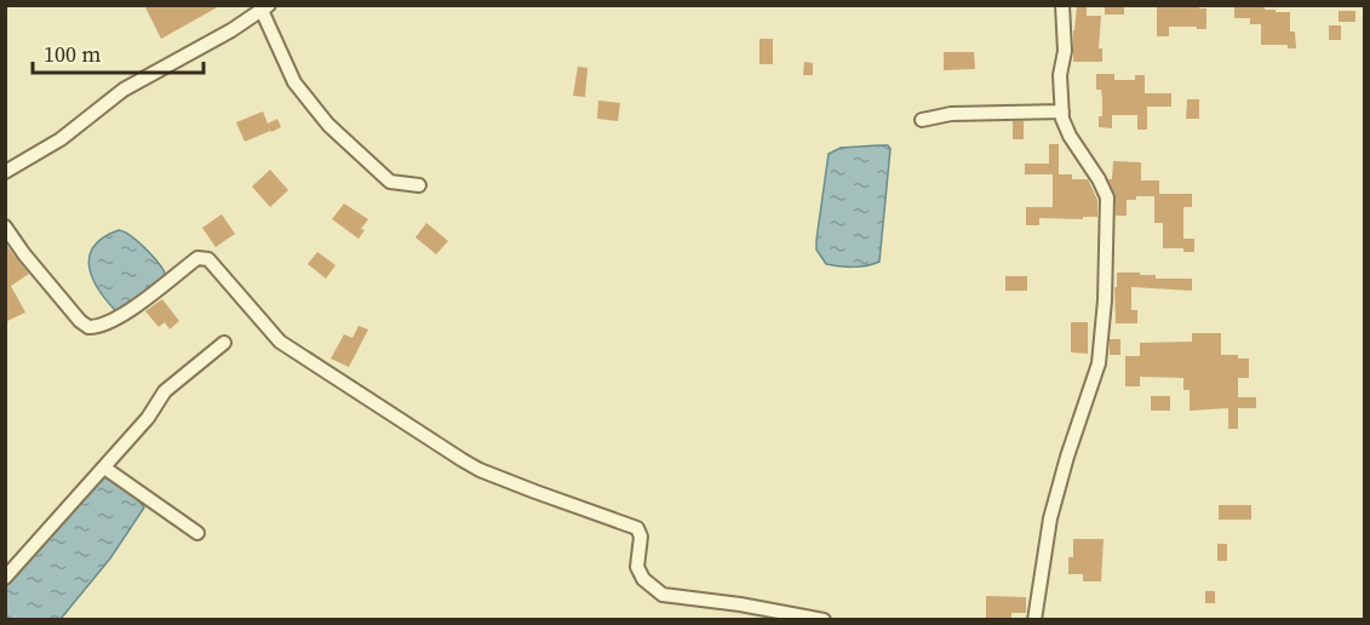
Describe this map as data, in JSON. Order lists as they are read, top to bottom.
{
  "scale_bar": "100 m"
}
